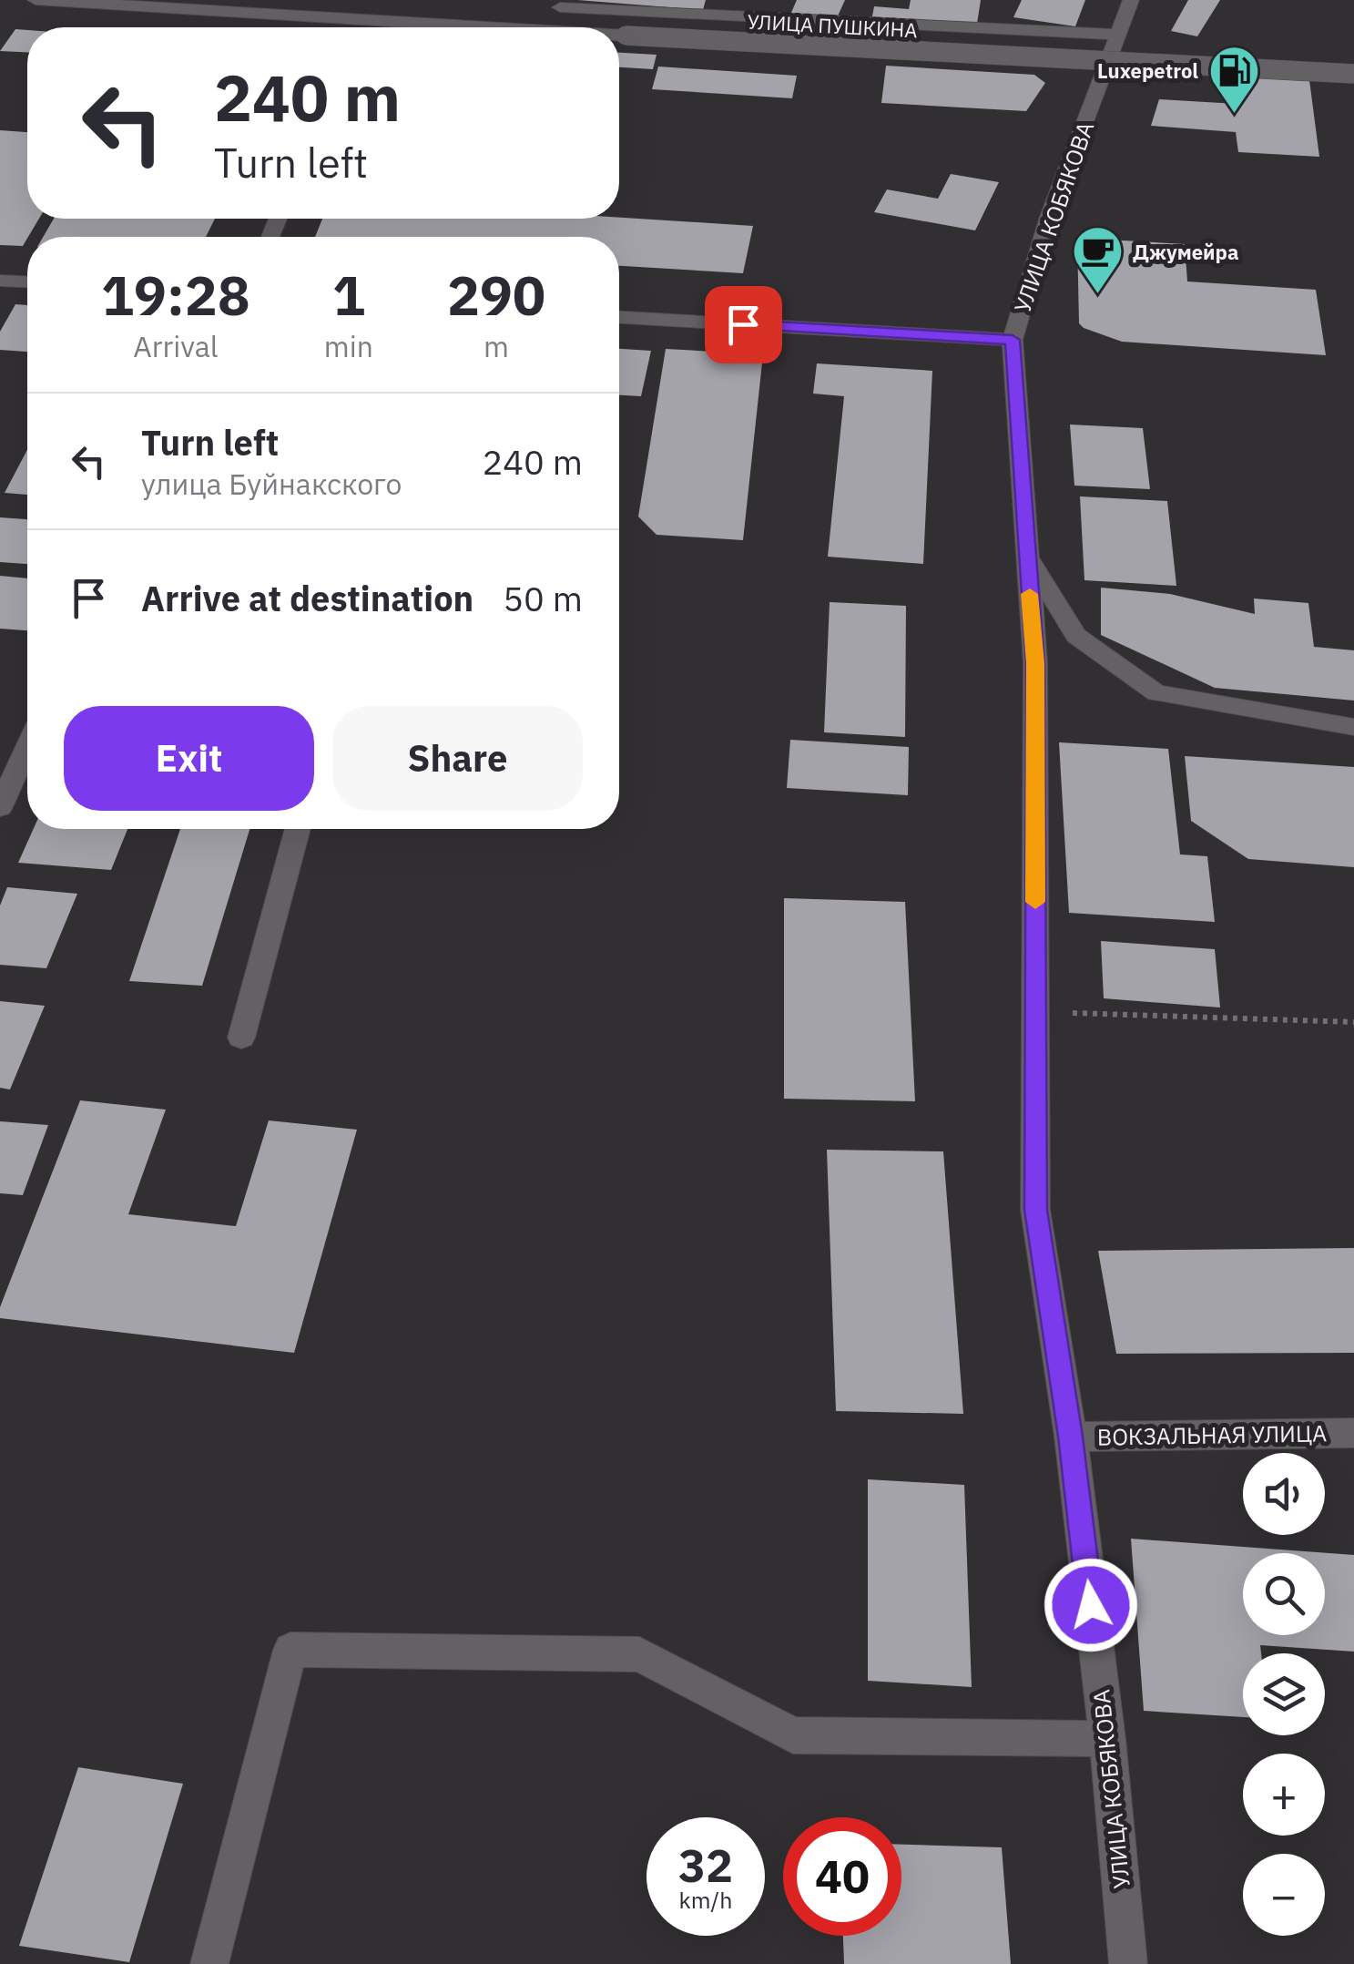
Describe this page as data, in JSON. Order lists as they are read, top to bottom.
{
  "streets": {
    "street": ["УЛИЦА ПУШКИНА", "УЛИЦА КОБЯКОВА", "ВОКЗАЛЬНАЯ УЛИЦА"]
  },
  "crossings": [
    ["УЛИЦА КОБЯКОВА", "ВОКЗАЛЬНАЯ УЛИЦА"]
  ],
  "places": {
    "fuel station": ["Luxepetrol"],
    "cafe": ["Джумейра"]
  },
  "page": {
    "turn": ["240 m", "Turn left"],
    "eta": [
      "19:28",
      "Arrival",
      "1",
      "min",
      "290",
      "m"
    ],
    "list": [
      {
        "name": "Turn left",
        "note": "улица Буйнакского",
        "value": "240 m"
      },
      {
        "name": "Arrive at destination",
        "value": "50 m"
      }
    ],
    "buttons": ["Exit", "Share"],
    "map_buttons": ["+", "−"],
    "speed": "32 km/h",
    "limit": "40"
  }
}
